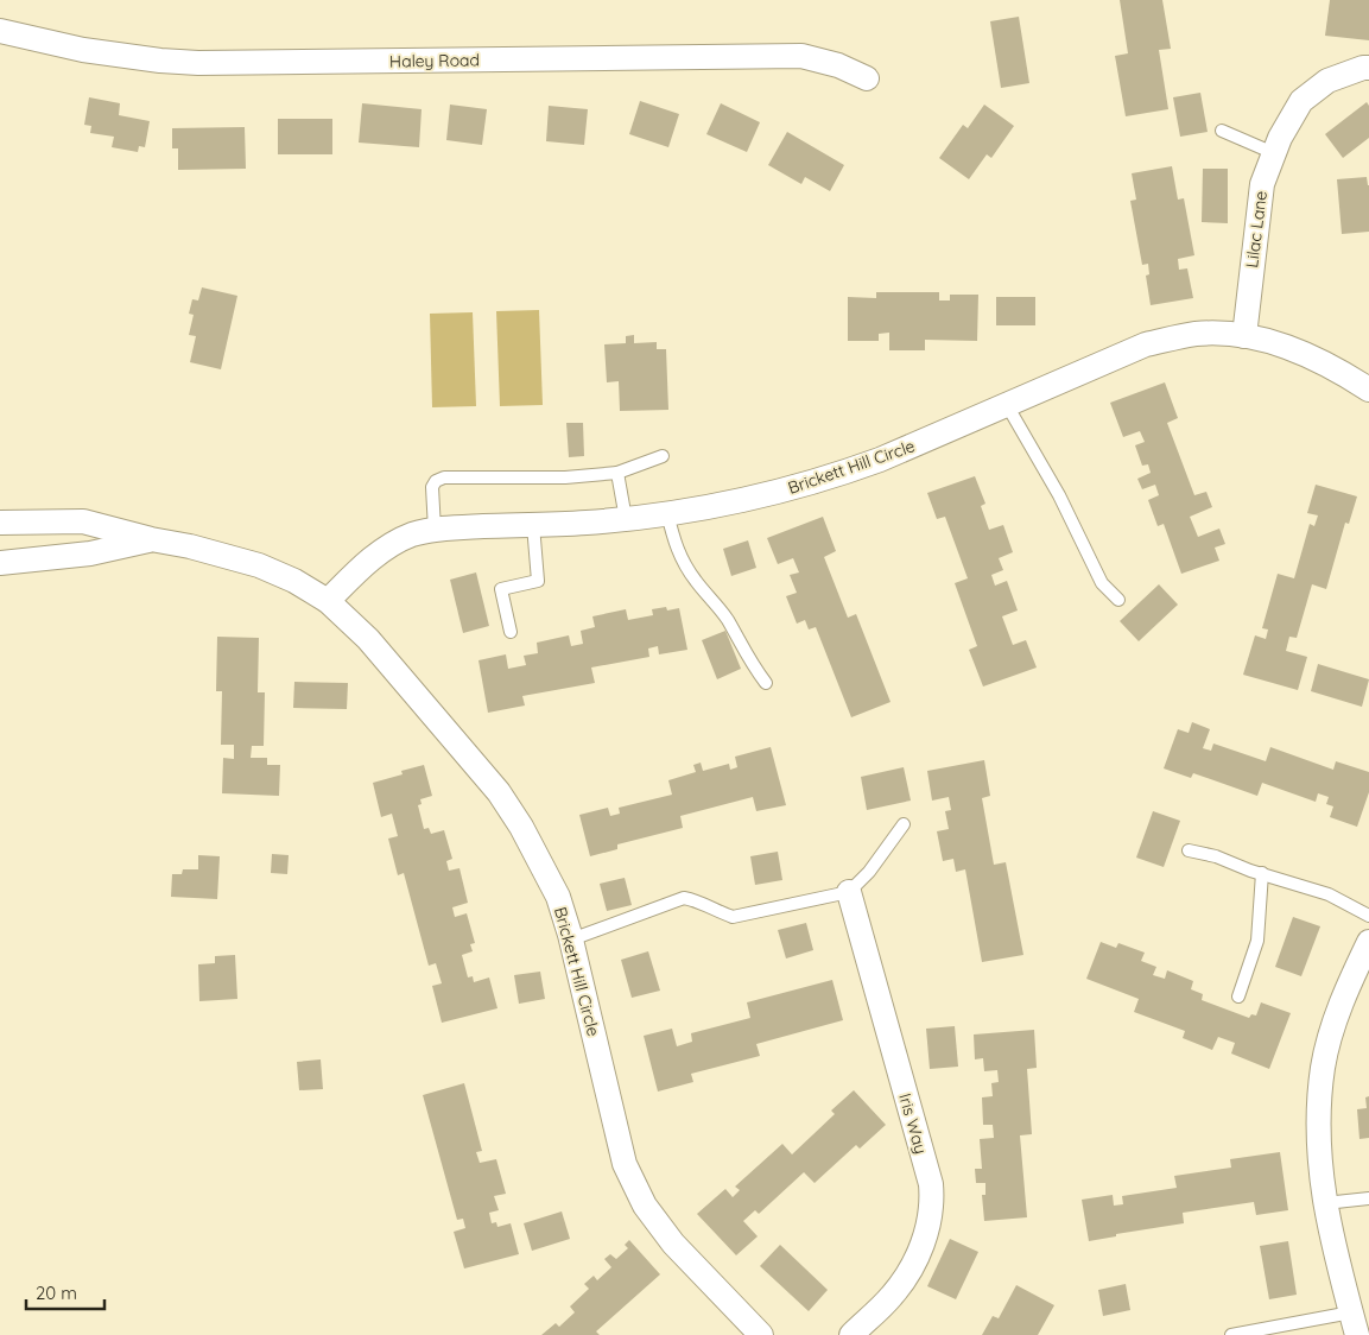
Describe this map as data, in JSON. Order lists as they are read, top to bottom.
{
  "streets": {
    "street": [
      "Haley Road",
      "Lilac Lane",
      "Brickett Hill Circle",
      "Iris Way"
    ]
  },
  "crossings": [
    ["Lilac Lane", "Brickett Hill Circle"]
  ],
  "scale_bar": "20 m"
}
